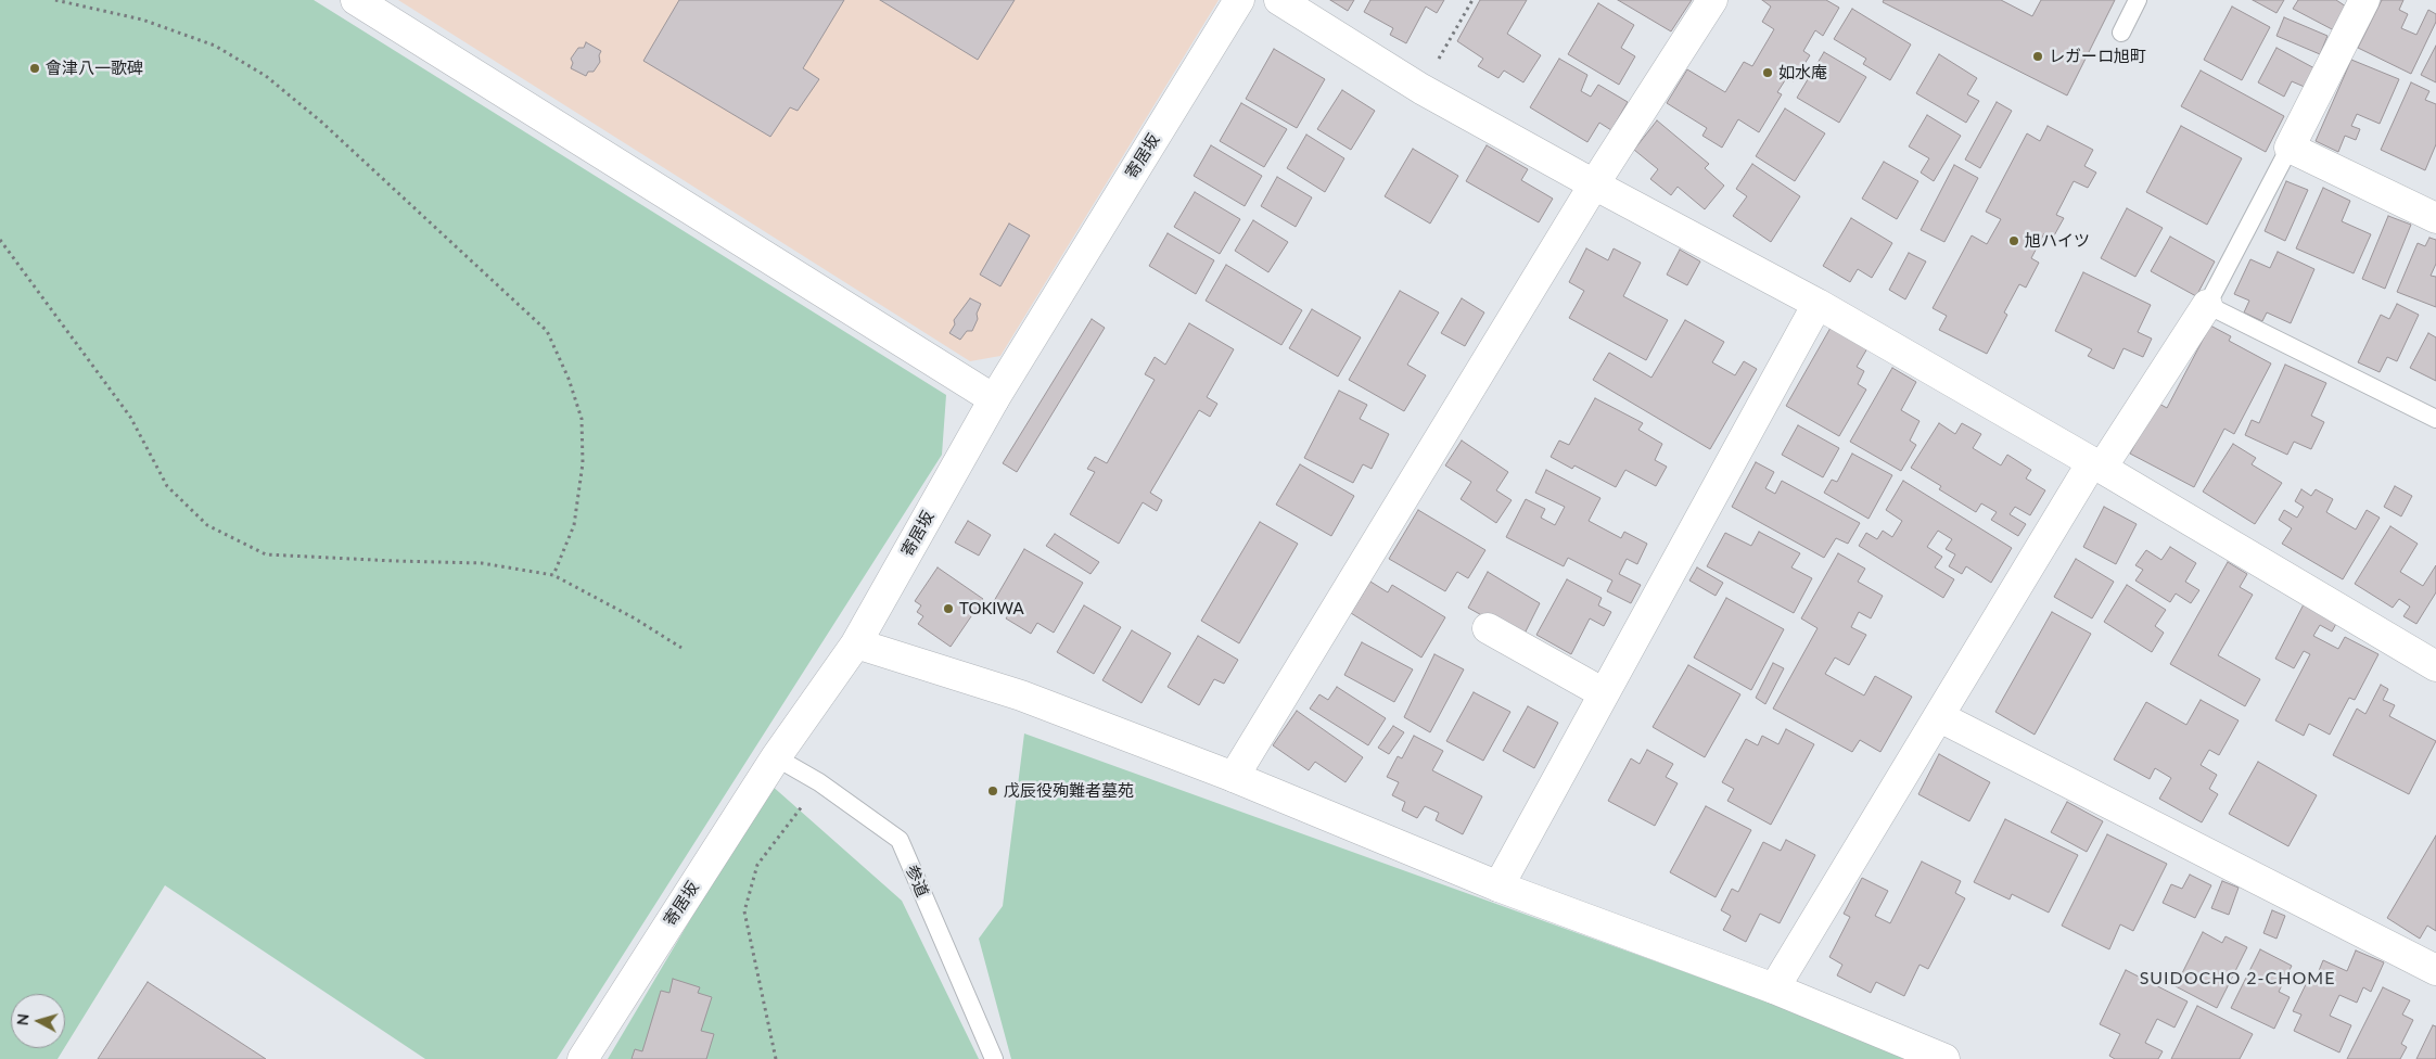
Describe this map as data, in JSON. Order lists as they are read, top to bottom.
{
  "streets": {
    "street": ["寄居坂"],
    "lane": ["参道"]
  },
  "crossings": [
    ["寄居坂", "参道"]
  ],
  "districts": ["SUIDOCHO 2-CHOME"],
  "places": [
    "レガーロ旭町",
    "會津八一歌碑",
    "如水庵",
    "旭ハイツ",
    "TOKIWA",
    "戊辰役殉難者墓苑"
  ],
  "north": "left"
}
